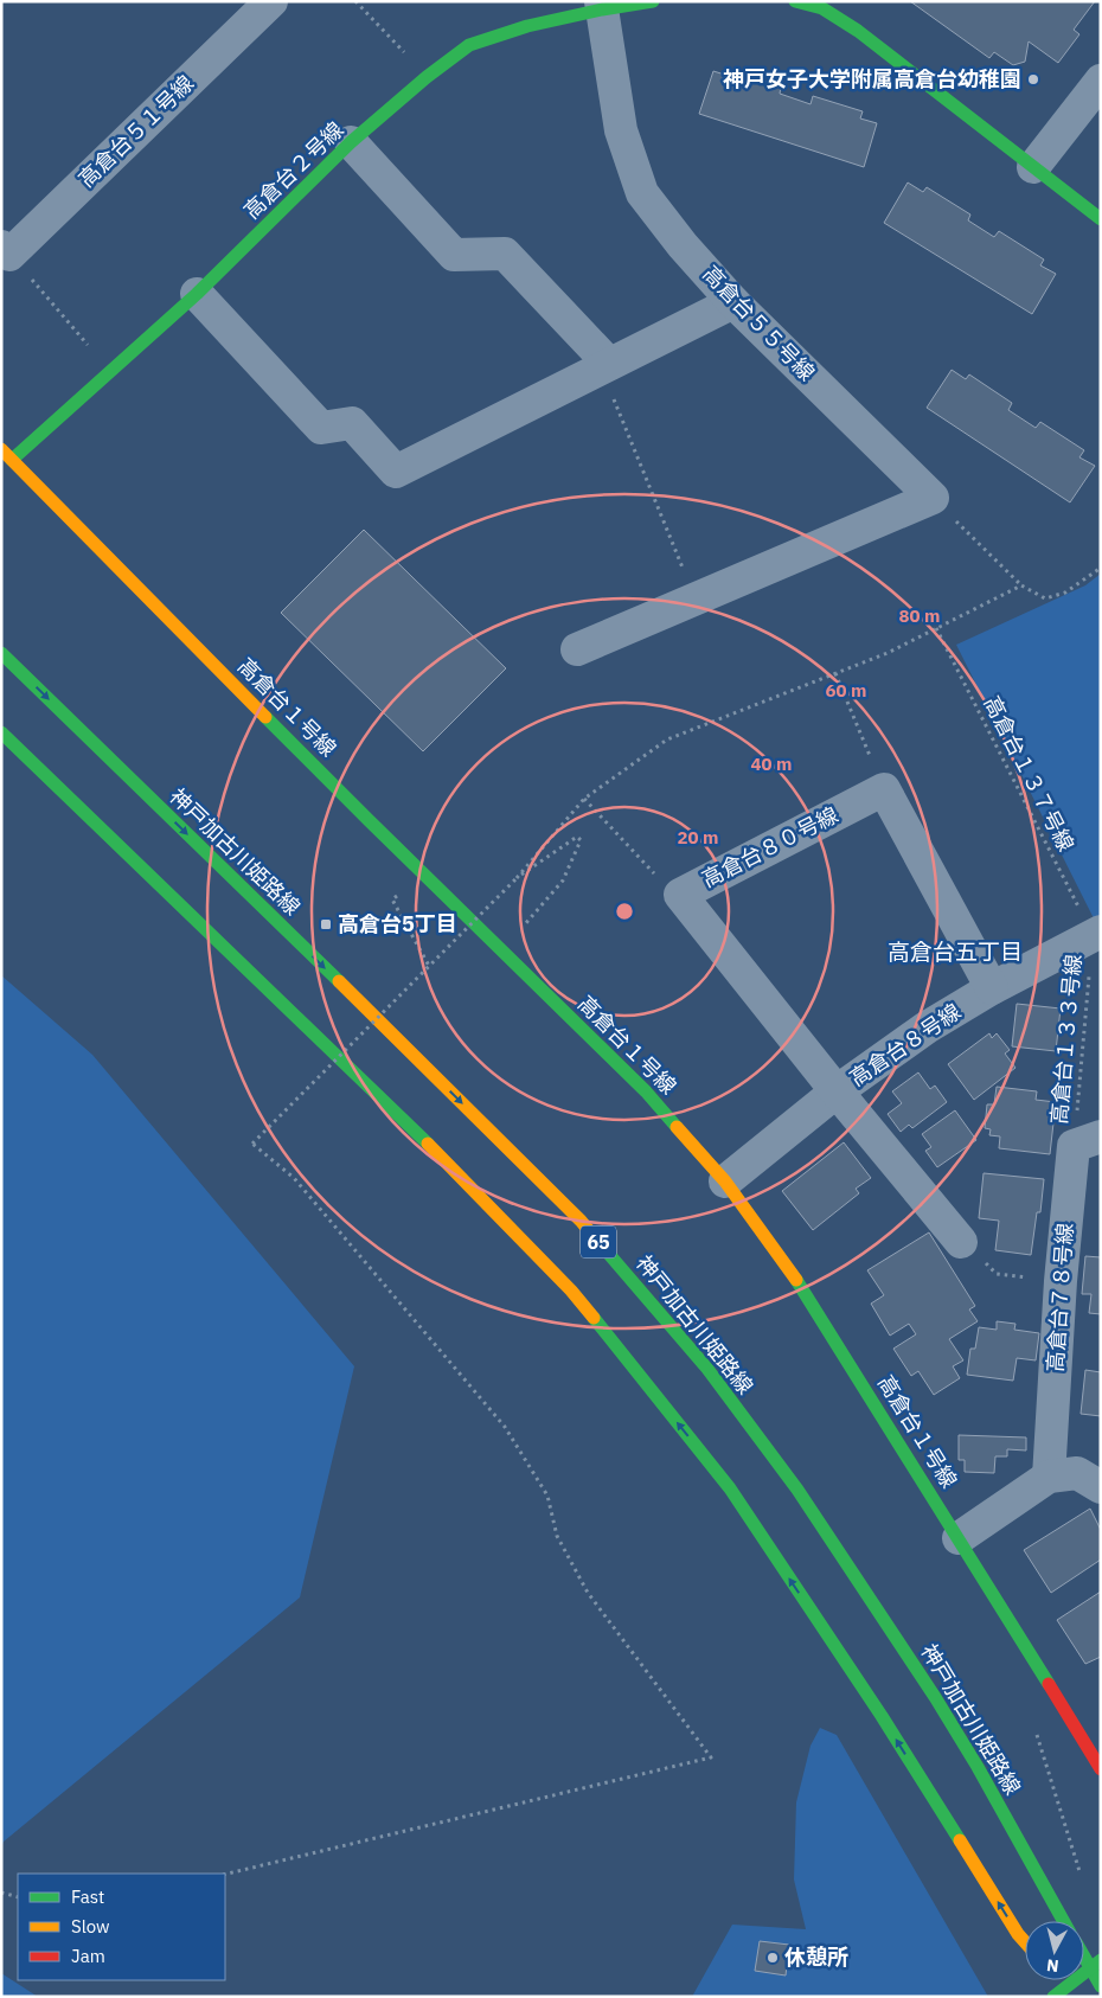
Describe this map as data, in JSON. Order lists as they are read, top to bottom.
{
  "streets": {
    "main road": [
      "高倉台２号線",
      "高倉台１号線",
      "神戸加古川姫路線",
      "65"
    ],
    "street": [
      "高倉台５１号線",
      "高倉台５５号線",
      "高倉台８０号線",
      "高倉台８号線",
      "高倉台７８号線"
    ],
    "path": ["高倉台１３７号線", "高倉台１３３号線"]
  },
  "crossings": [
    ["高倉台２号線", "高倉台５５号線"],
    ["高倉台２号線", "高倉台１号線"],
    ["高倉台１号線", "高倉台８号線"],
    ["高倉台１３７号線", "高倉台１３３号線"],
    ["高倉台１３７号線", "高倉台８号線"],
    ["高倉台８０号線", "高倉台８号線"],
    ["高倉台１３３号線", "高倉台８号線"],
    ["高倉台１３３号線", "高倉台７８号線"]
  ],
  "districts": ["高倉台五丁目"],
  "places": {
    "other": ["神戸女子大学附属高倉台幼稚園", "休憩所"],
    "transit": ["高倉台5丁目"]
  },
  "legend": ["Fast", "Slow", "Jam"],
  "north": "bottom",
  "rings": [
    "80 m",
    "60 m",
    "40 m",
    "20 m"
  ]
}
